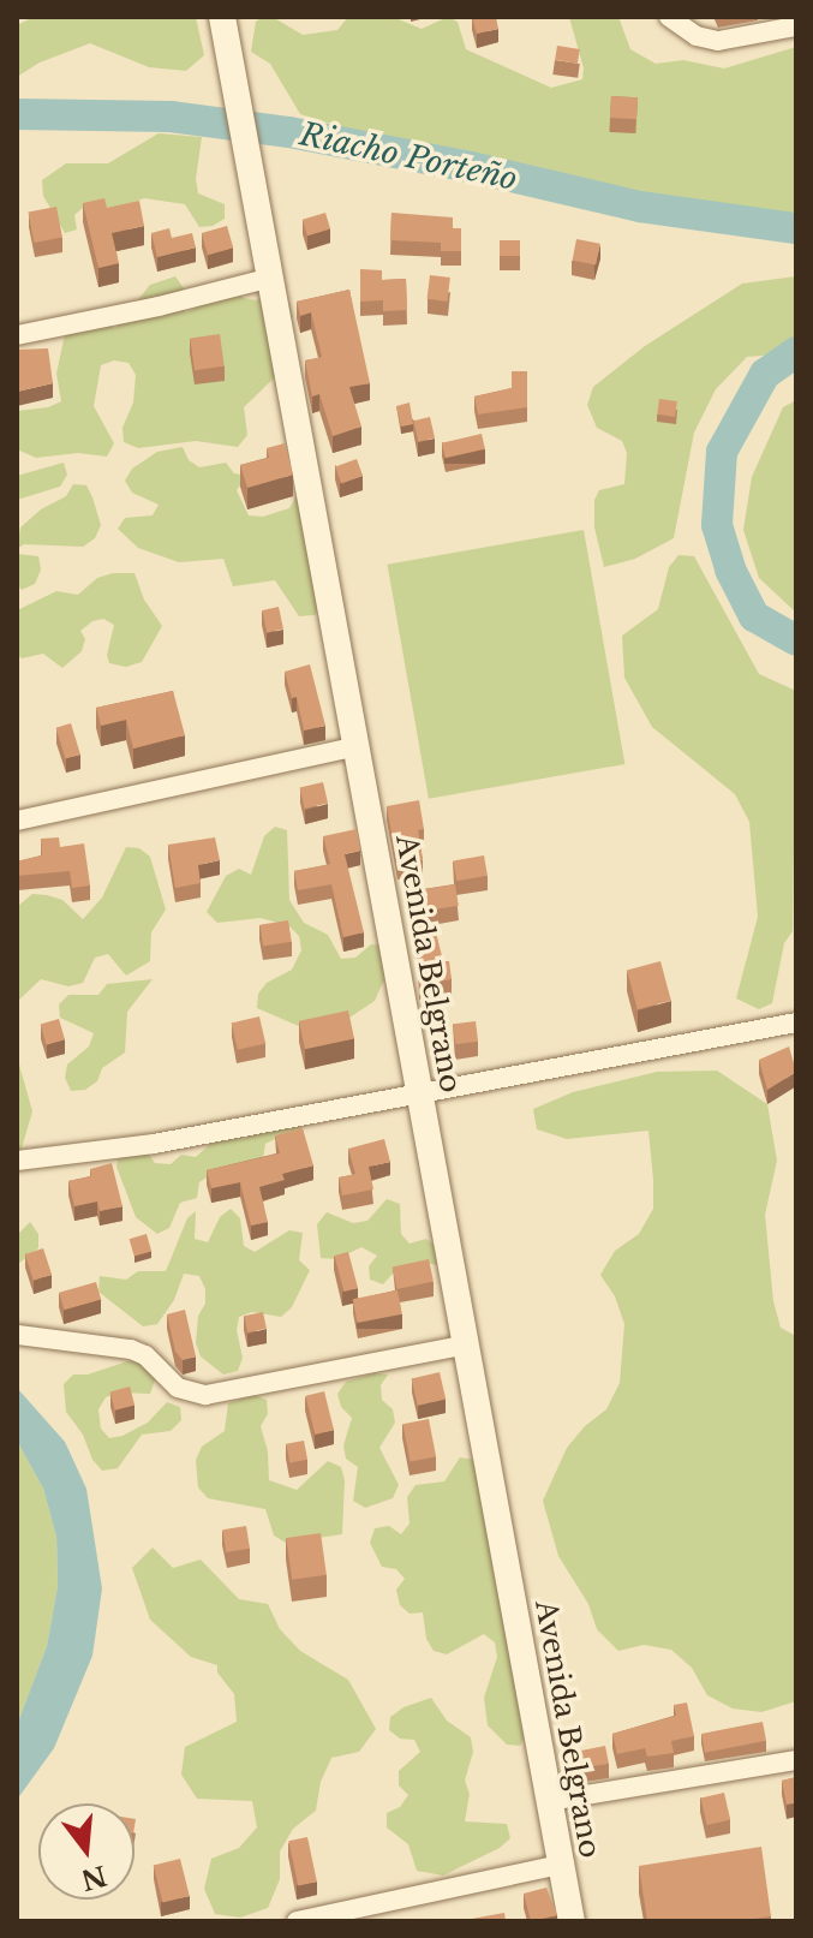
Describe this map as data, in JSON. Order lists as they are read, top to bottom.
{
  "streets": {
    "street": ["Avenida Belgrano"]
  },
  "water": ["Riacho Porteño"],
  "north": "bottom"
}
